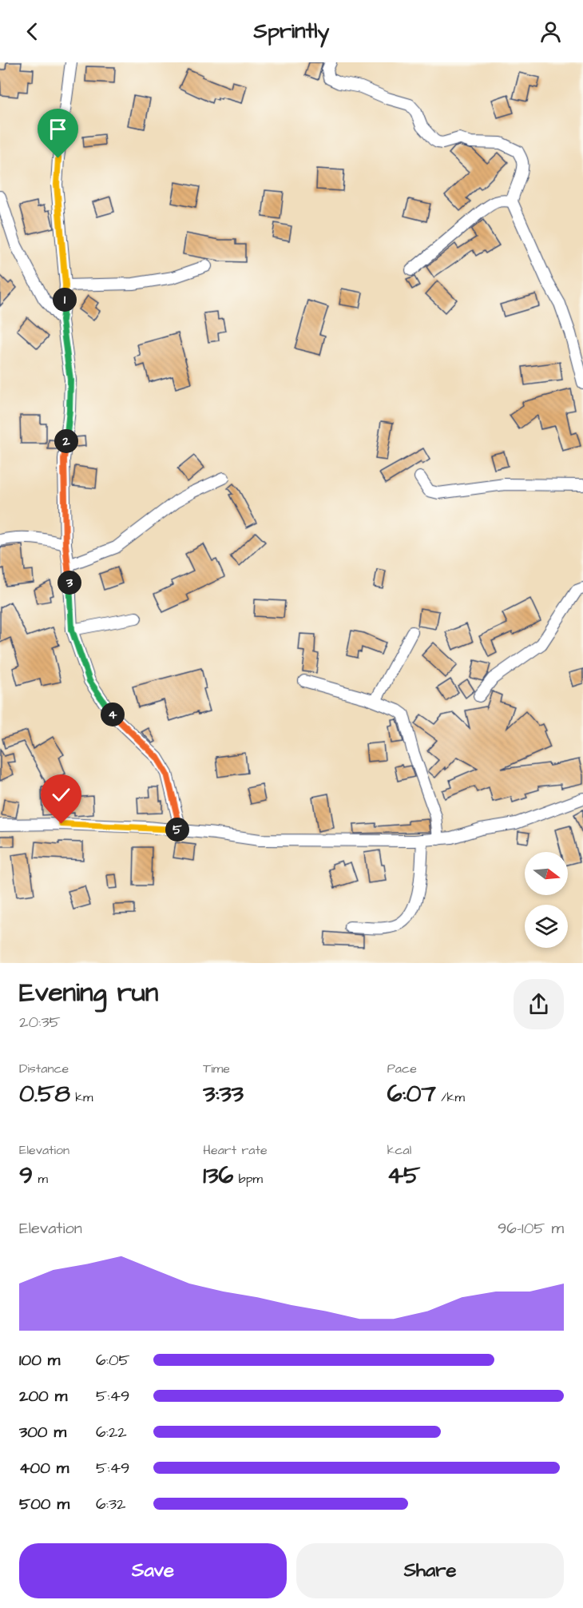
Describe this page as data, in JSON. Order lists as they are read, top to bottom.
{
  "north": "right",
  "page": {
    "header": "Sprintly",
    "pins": [
      "1",
      "2",
      "3",
      "4",
      "5"
    ],
    "heading": ["Evening run", "20:35"],
    "stats": [
      ["Distance", "0.58 km"],
      ["Time", "3:33"],
      ["Pace", "6:07 /km"],
      ["Elevation", "9 m"],
      ["Heart rate", "136 bpm"],
      ["kcal", "45"]
    ],
    "chart": ["Elevation", "96–105 m"],
    "list": [
      {
        "name": "100 m",
        "note": "6:05"
      },
      {
        "name": "200 m",
        "note": "5:49"
      },
      {
        "name": "300 m",
        "note": "6:22"
      },
      {
        "name": "400 m",
        "note": "5:49"
      },
      {
        "name": "500 m",
        "note": "6:32"
      }
    ],
    "buttons": ["Save", "Share"]
  }
}
